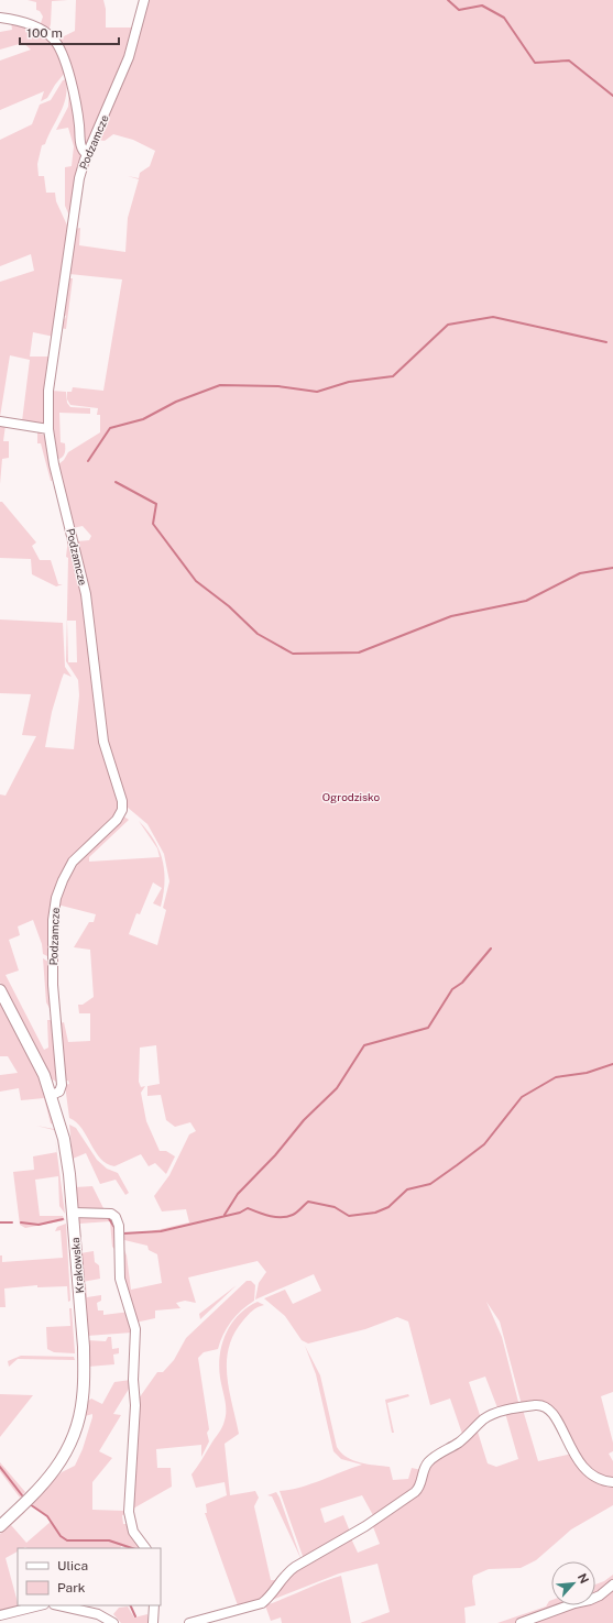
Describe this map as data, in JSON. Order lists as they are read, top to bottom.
{
  "streets": {
    "main road": ["Krakowska"],
    "street": ["Podzamcze"]
  },
  "crossings": [
    ["Podzamcze", "Krakowska"]
  ],
  "parks": ["Ogrodzisko"],
  "legend": ["Ulica", "Park"],
  "scale_bar": "100 m",
  "north": "top right"
}
